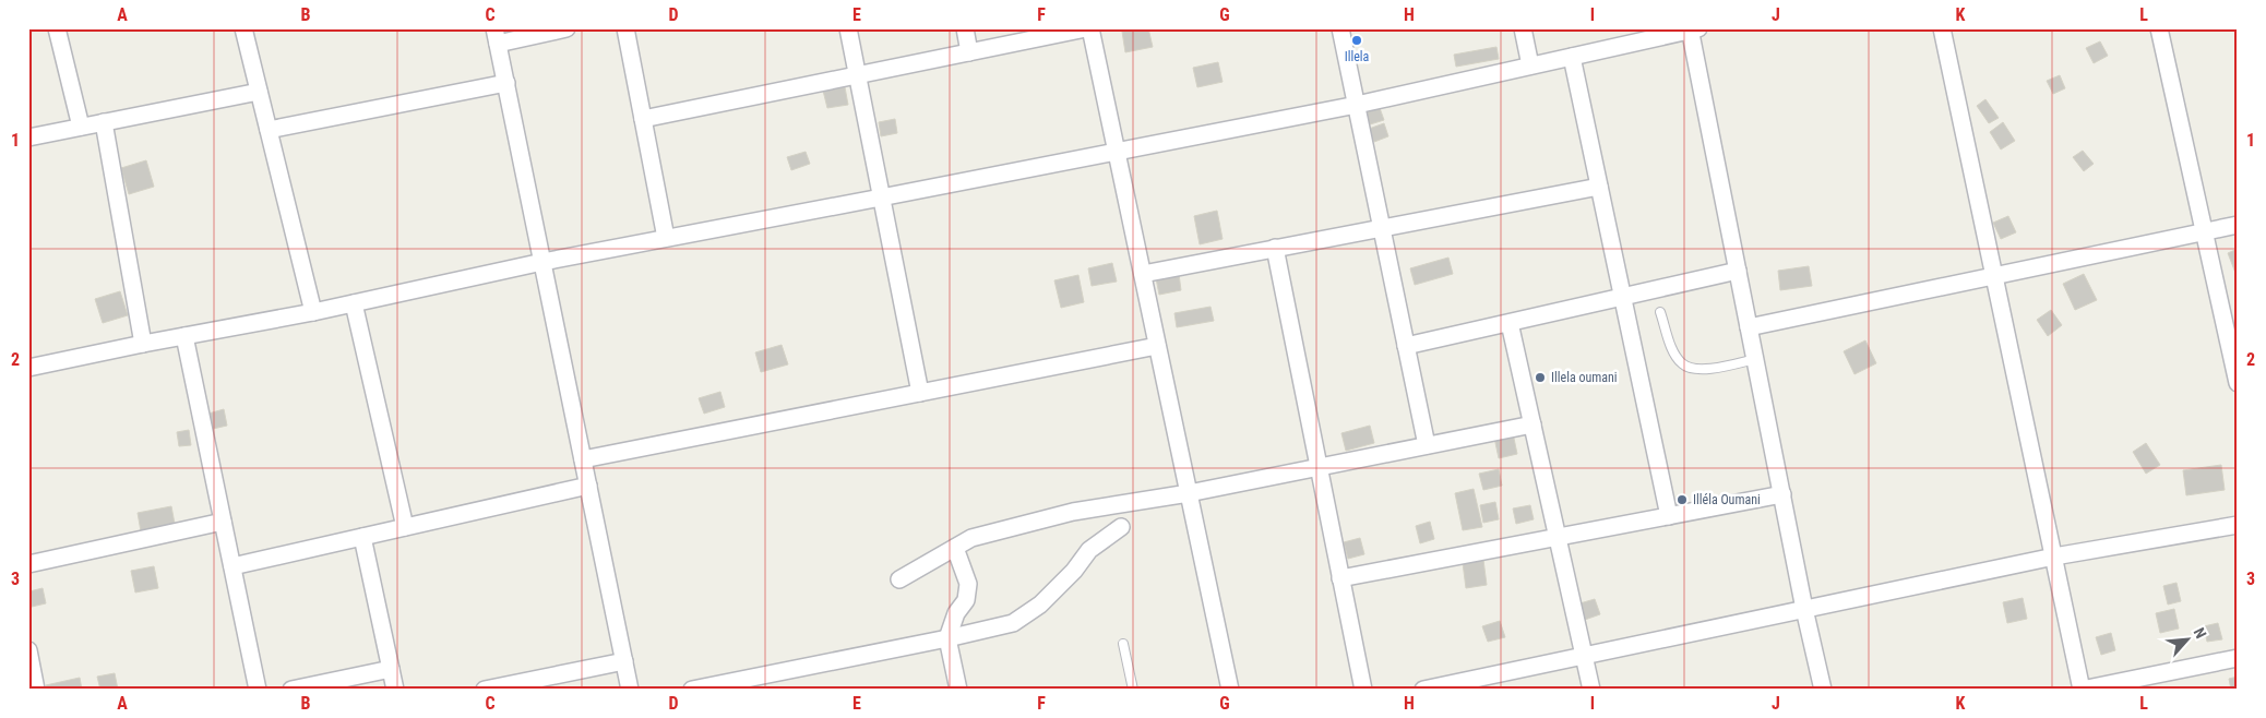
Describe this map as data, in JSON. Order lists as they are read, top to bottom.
{
  "places": ["Illela", "Illela oumani", "Illéla Oumani"],
  "north": "top right",
  "grid": {
    "columns": [
      "A",
      "B",
      "C",
      "D",
      "E",
      "F",
      "G",
      "H",
      "I",
      "J",
      "K",
      "L"
    ],
    "rows": ["1", "2", "3"]
  }
}
